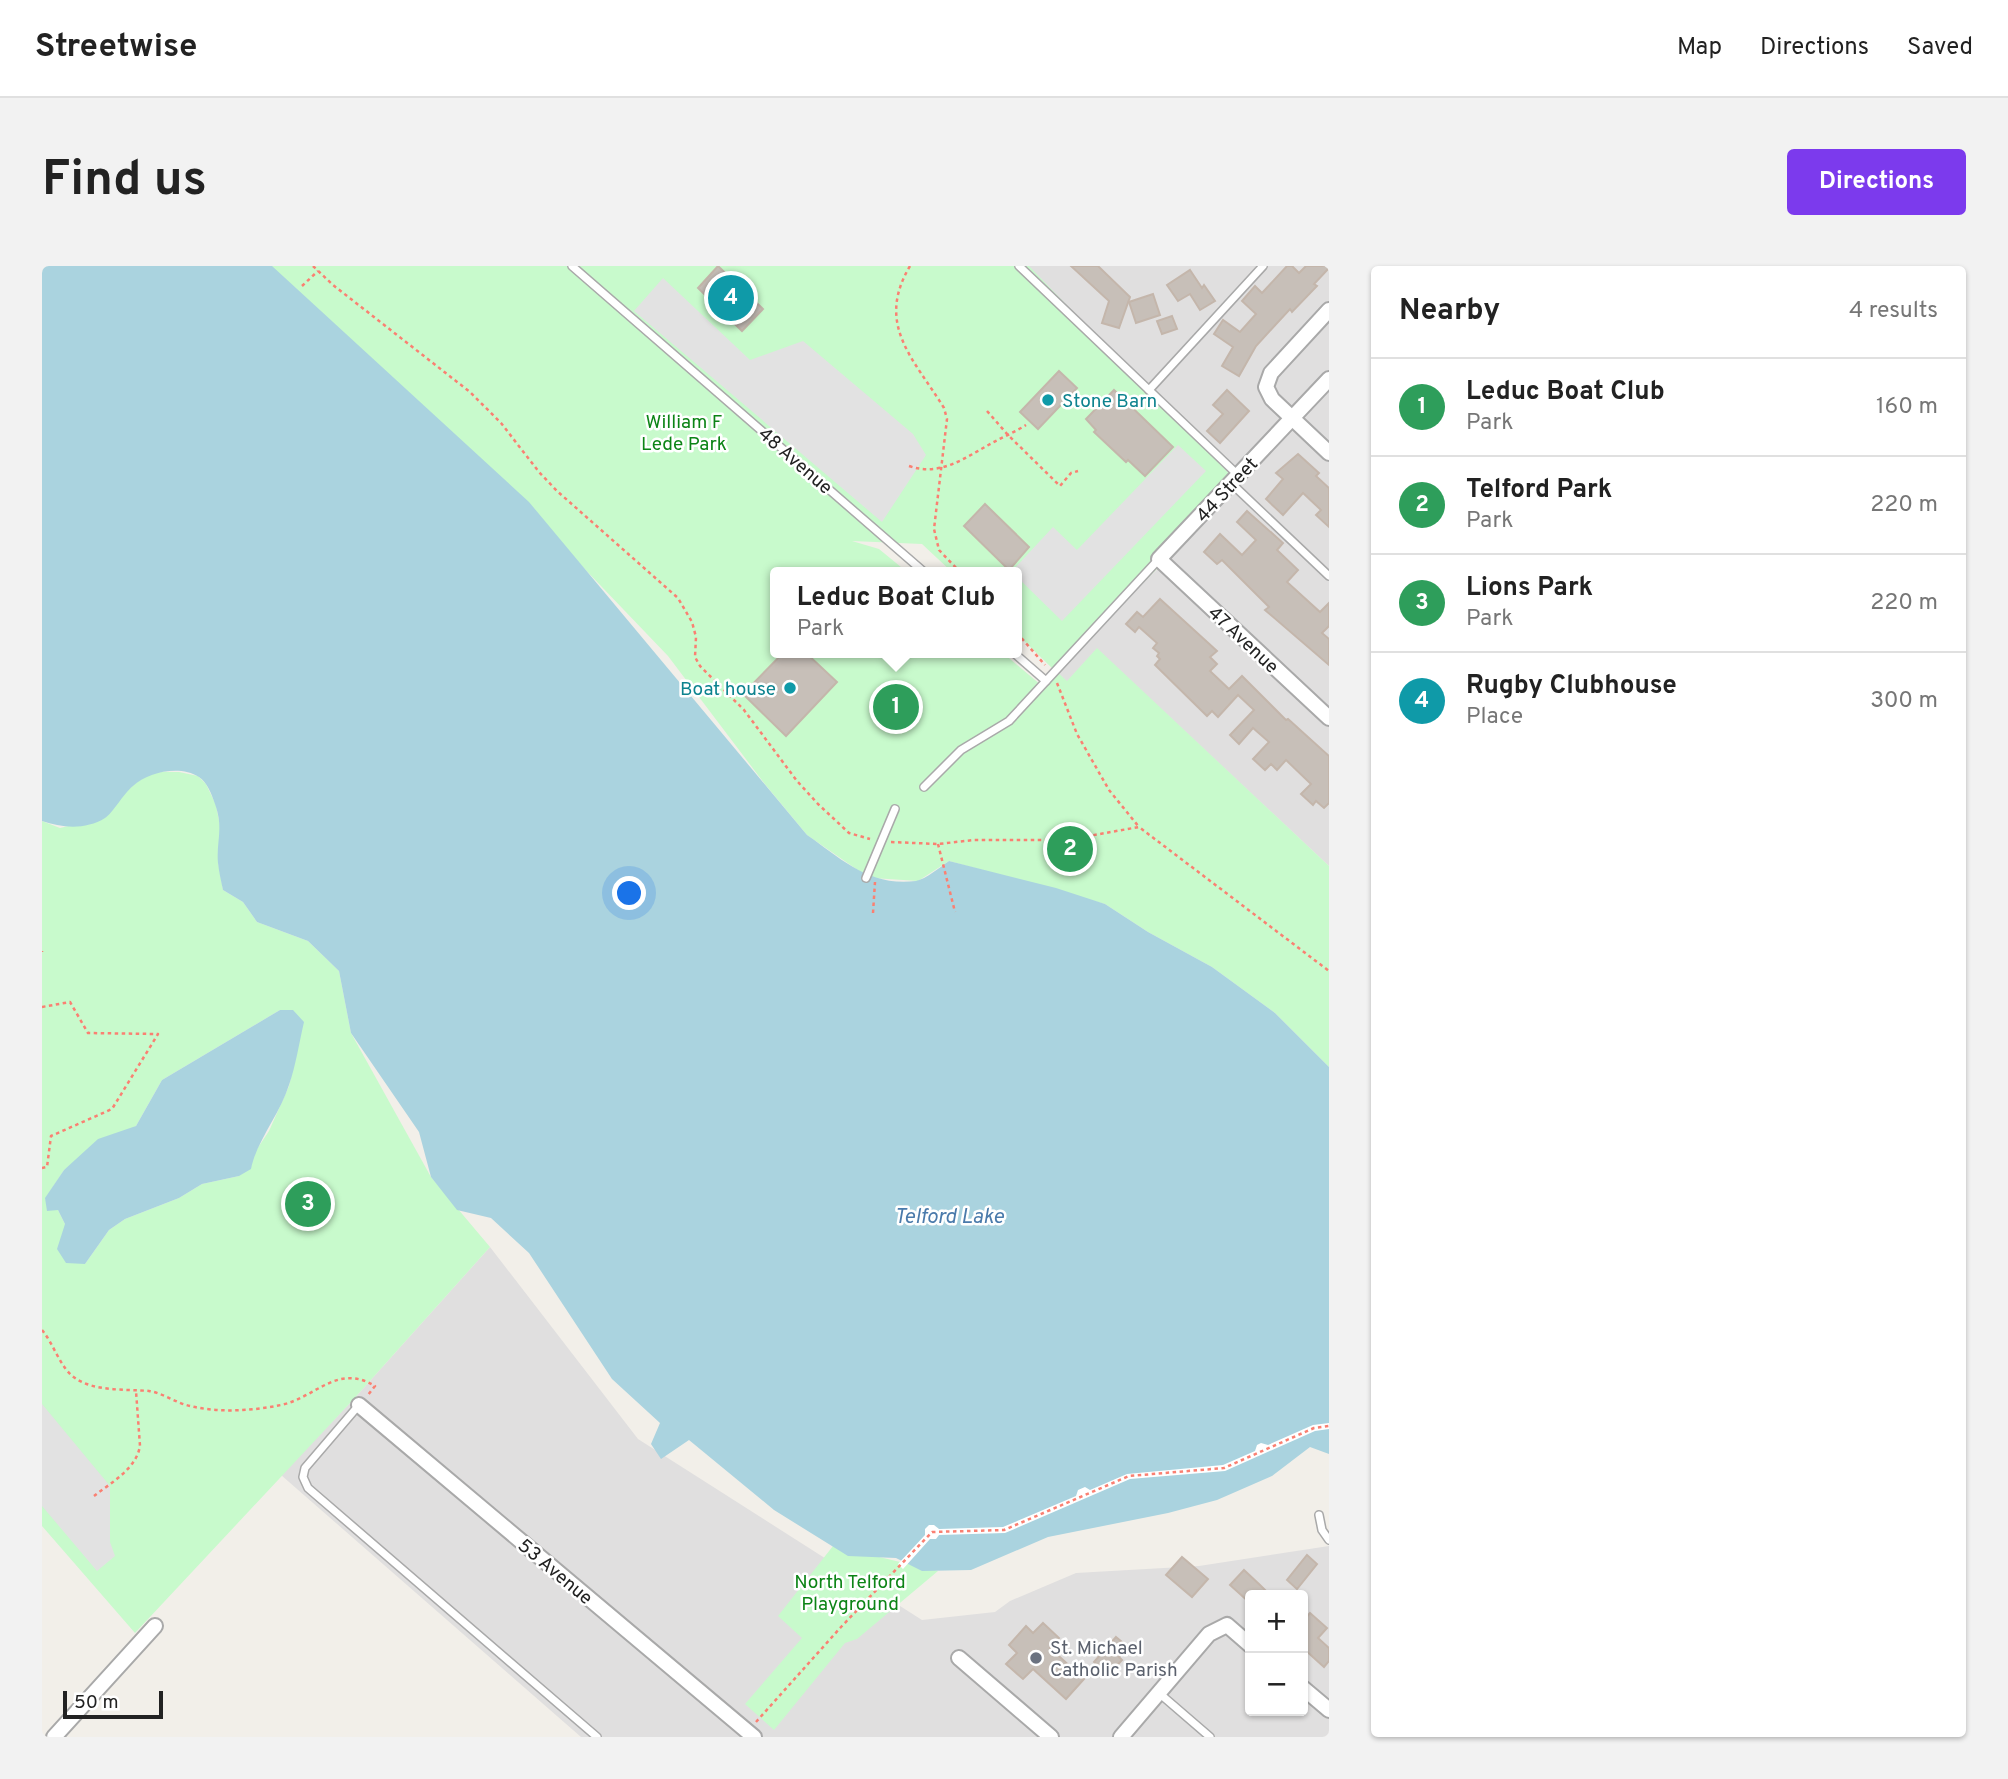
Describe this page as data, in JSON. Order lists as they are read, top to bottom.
{
  "streets": {
    "street": ["44 Street", "47 Avenue", "53 Avenue"],
    "lane": ["48 Avenue"]
  },
  "crossings": [
    ["44 Street", "47 Avenue"]
  ],
  "water": ["Telford Lake"],
  "parks": ["William F Lede Park", "North Telford Playground"],
  "places": ["Stone Barn", "Boat house", "St. Michael Catholic Parish"],
  "scale_bar": "50 m",
  "page": {
    "header": "Streetwise",
    "nav": ["Map", "Directions", "Saved"],
    "buttons": "Directions",
    "title": "Find us",
    "heading": ["Nearby", "4 results"],
    "pins": [
      "4",
      "1",
      "2",
      "3"
    ],
    "list": [
      {
        "mark": "1",
        "name": "Leduc Boat Club",
        "note": "Park",
        "value": "160 m"
      },
      {
        "mark": "2",
        "name": "Telford Park",
        "note": "Park",
        "value": "220 m"
      },
      {
        "mark": "3",
        "name": "Lions Park",
        "note": "Park",
        "value": "220 m"
      },
      {
        "mark": "4",
        "name": "Rugby Clubhouse",
        "note": "Place",
        "value": "300 m"
      }
    ],
    "popup": ["Leduc Boat Club", "Park"],
    "map_buttons": ["+", "−"],
    "scale": "50 m"
  }
}
